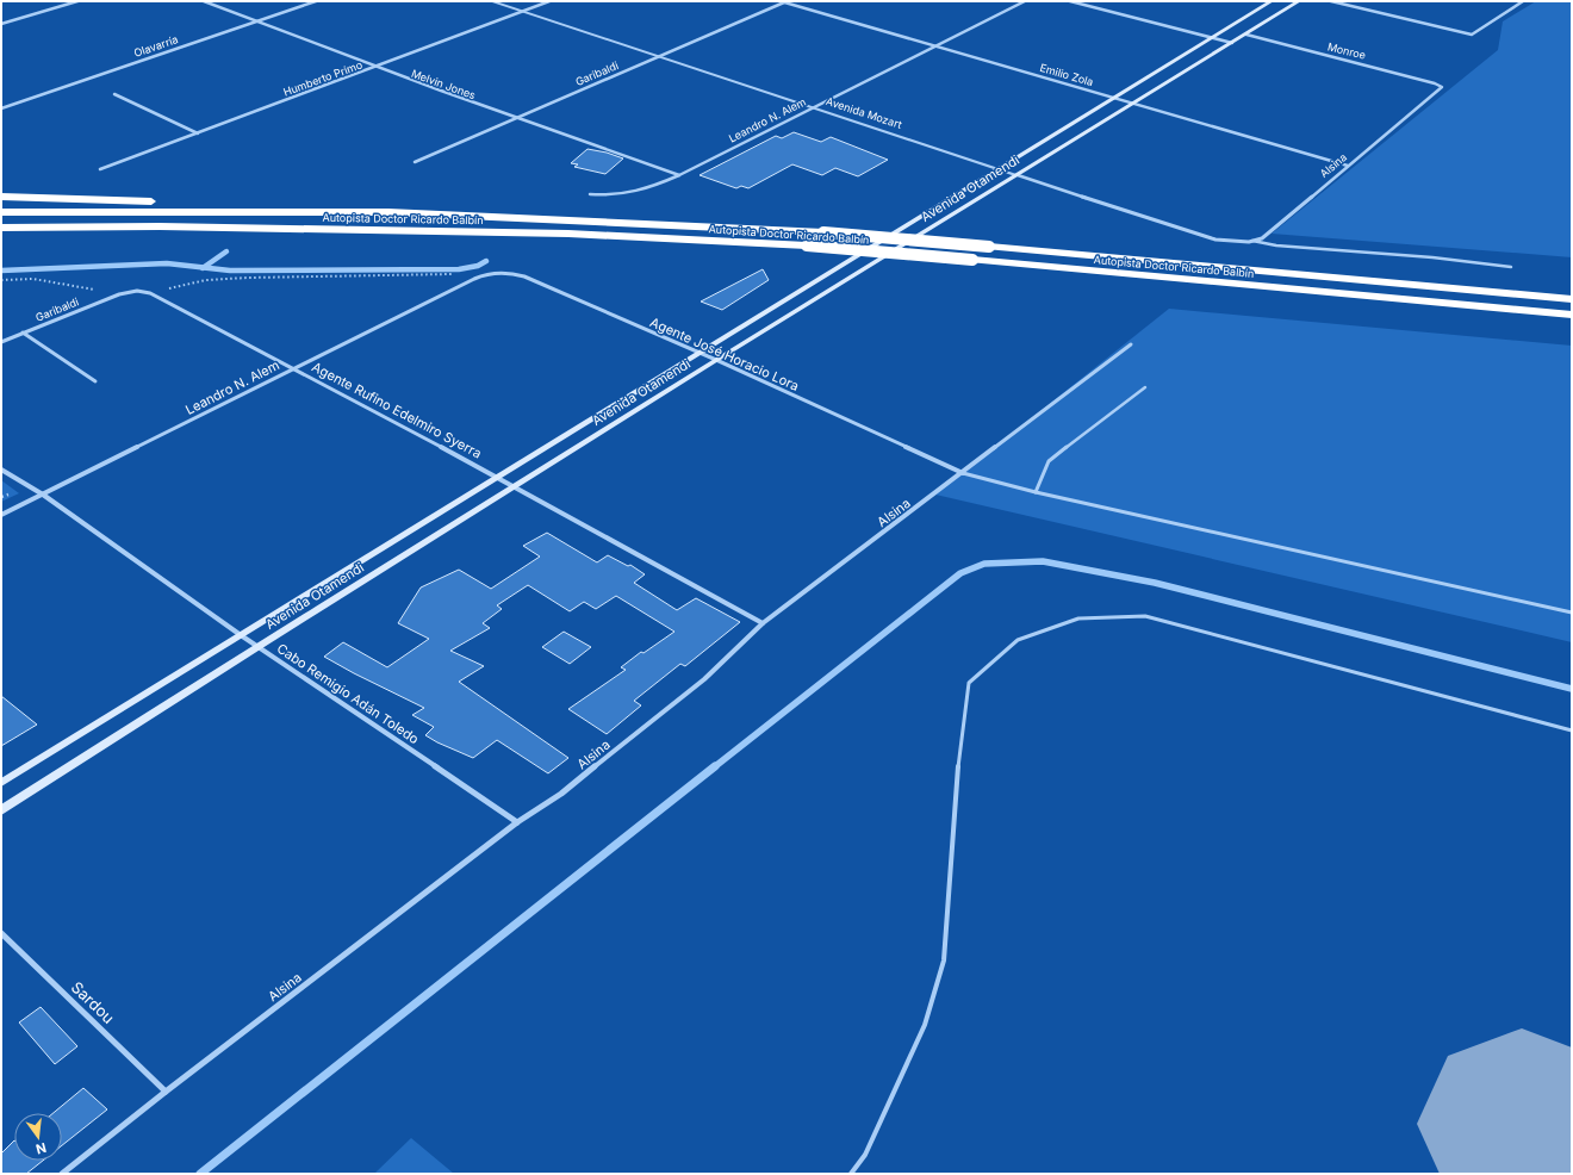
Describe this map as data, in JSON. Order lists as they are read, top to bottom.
{
  "streets": {
    "highway": ["Autopista Doctor Ricardo Balbín"],
    "main road": ["Avenida Otamendi"],
    "street": [
      "Olavarría",
      "Monroe",
      "Garibaldi",
      "Emilio Zola",
      "Humberto Primo",
      "Melvin Jones",
      "Avenida Mozart",
      "Leandro N. Alem",
      "Alsina",
      "Agente José Horacio Lora",
      "Agente Rufino Edelmiro Syerra",
      "Cabo Remigio Adán Toledo",
      "Sardou"
    ]
  },
  "crossings": [
    ["Olavarría", "Melvin Jones"],
    ["Monroe", "Alsina"],
    ["Monroe", "Avenida Otamendi"],
    ["Garibaldi", "Emilio Zola"],
    ["Garibaldi", "Melvin Jones"],
    ["Garibaldi", "Avenida Mozart"],
    ["Garibaldi", "Agente Rufino Edelmiro Syerra"],
    ["Emilio Zola", "Leandro N. Alem"],
    ["Emilio Zola", "Alsina"],
    ["Emilio Zola", "Avenida Otamendi"],
    ["Humberto Primo", "Melvin Jones"],
    ["Humberto Primo", "Avenida Mozart"],
    ["Melvin Jones", "Leandro N. Alem"],
    ["Avenida Mozart", "Leandro N. Alem"],
    ["Avenida Mozart", "Alsina"],
    ["Avenida Mozart", "Avenida Otamendi"],
    ["Leandro N. Alem", "Agente José Horacio Lora"],
    ["Leandro N. Alem", "Agente Rufino Edelmiro Syerra"],
    ["Leandro N. Alem", "Cabo Remigio Adán Toledo"],
    ["Alsina", "Agente José Horacio Lora"],
    ["Alsina", "Agente Rufino Edelmiro Syerra"],
    ["Alsina", "Cabo Remigio Adán Toledo"],
    ["Alsina", "Sardou"],
    ["Avenida Otamendi", "Agente José Horacio Lora"],
    ["Avenida Otamendi", "Agente Rufino Edelmiro Syerra"],
    ["Avenida Otamendi", "Cabo Remigio Adán Toledo"]
  ],
  "north": "bottom"
}
